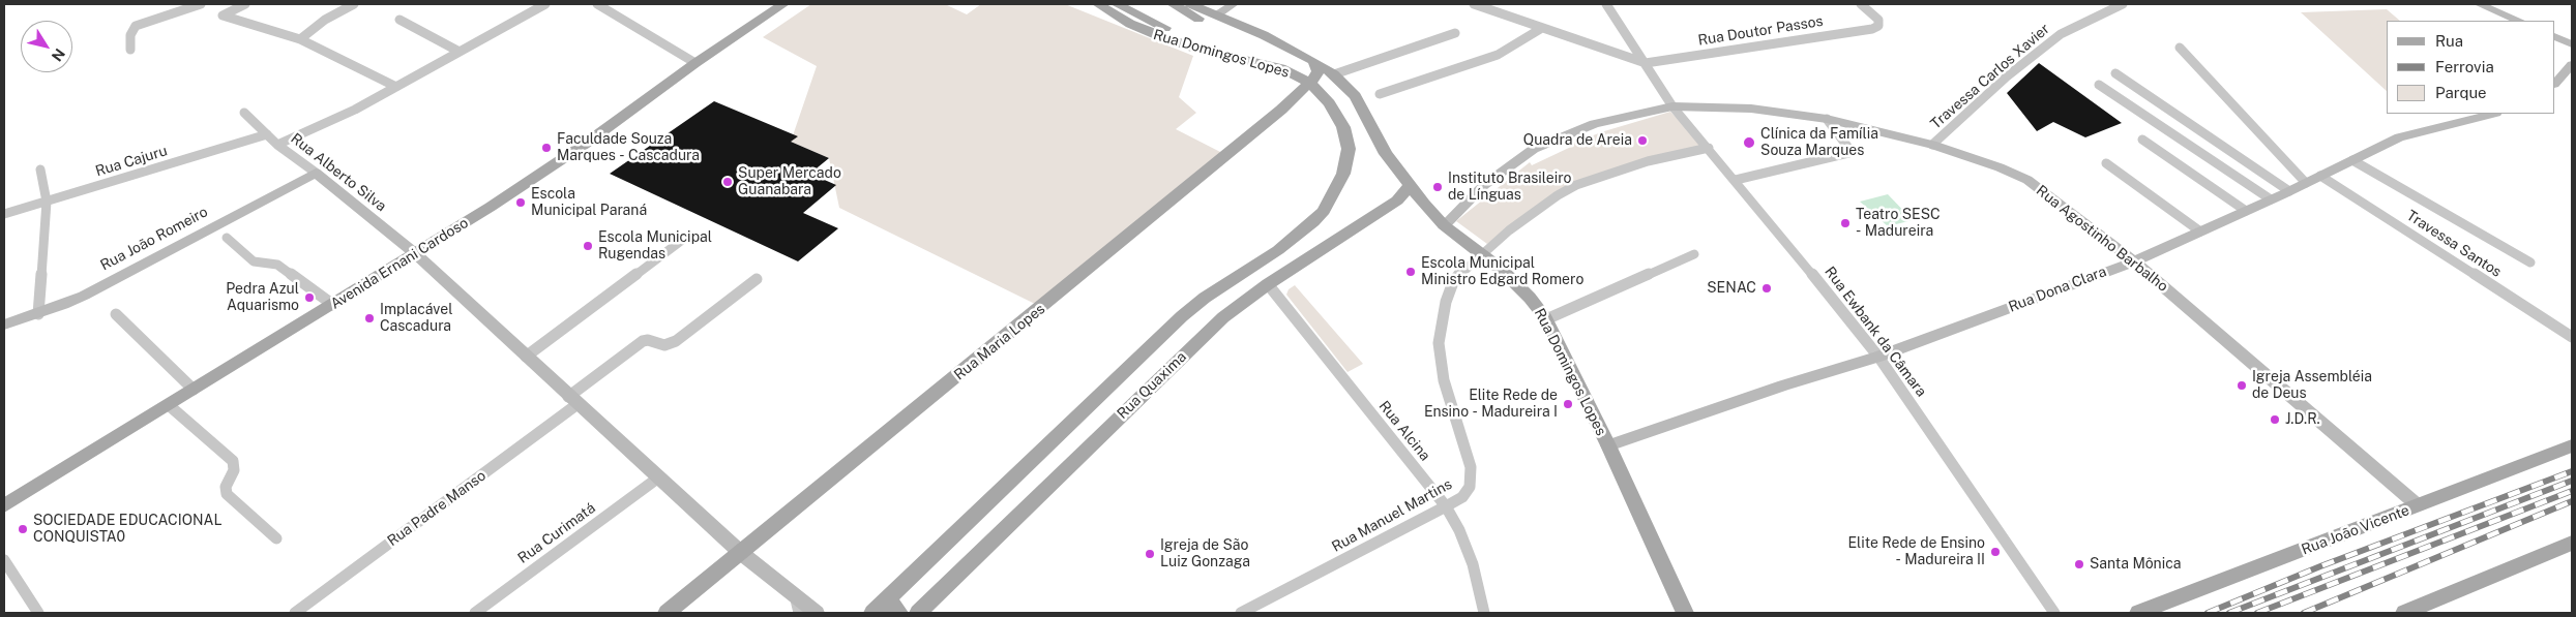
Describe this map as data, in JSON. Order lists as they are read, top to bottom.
{
  "streets": {
    "main road": [
      "Rua Domingos Lopes",
      "Avenida Ernani Cardoso",
      "Rua Maria Lopes",
      "Rua Quaxima",
      "Rua João Vicente"
    ],
    "street": [
      "Rua Doutor Passos",
      "Travessa Carlos Xavier",
      "Rua Cajuru",
      "Rua Alberto Silva",
      "Rua João Romeiro",
      "Rua Agostinho Barbalho",
      "Travessa Santos",
      "Rua Dona Clara",
      "Rua Ewbank da Câmara",
      "Rua Alcina",
      "Rua Padre Manso",
      "Rua Manuel Martins",
      "Rua Curimatá"
    ]
  },
  "crossings": [
    ["Rua Doutor Passos", "Rua Ewbank da Câmara"],
    ["Rua Domingos Lopes", "Rua Agostinho Barbalho"],
    ["Rua Domingos Lopes", "Rua Dona Clara"],
    ["Rua Domingos Lopes", "Rua Maria Lopes"],
    ["Rua Domingos Lopes", "Rua Quaxima"],
    ["Rua Domingos Lopes", "Rua Manuel Martins"],
    ["Travessa Carlos Xavier", "Rua Agostinho Barbalho"],
    ["Rua Cajuru", "Rua Alberto Silva"],
    ["Rua Alberto Silva", "Rua João Romeiro"],
    ["Rua Alberto Silva", "Avenida Ernani Cardoso"],
    ["Rua Agostinho Barbalho", "Rua Dona Clara"],
    ["Rua Agostinho Barbalho", "Rua Ewbank da Câmara"],
    ["Rua Agostinho Barbalho", "Rua João Vicente"],
    ["Travessa Santos", "Rua Dona Clara"],
    ["Rua Dona Clara", "Rua Ewbank da Câmara"],
    ["Rua Ewbank da Câmara", "Rua Manuel Martins"],
    ["Rua Quaxima", "Rua Alcina"],
    ["Rua Alcina", "Rua Manuel Martins"]
  ],
  "places": [
    "Quadra de Areia",
    "Clínica da Família Souza Marques",
    "Faculdade Souza Marques - Cascadura",
    "Super Mercado Guanabara",
    "Instituto Brasileiro de Línguas",
    "Escola Municipal Paraná",
    "Teatro SESC - Madureira",
    "Escola Municipal Rugendas",
    "Escola Municipal Ministro Edgard Romero",
    "SENAC",
    "Pedra Azul Aquarismo",
    "Implacável Cascadura",
    "Igreja Assembléia de Deus",
    "Elite Rede de Ensino - Madureira I",
    "J.D.R.",
    "SOCIEDADE EDUCACIONAL CONQUISTA0",
    "Elite Rede de Ensino - Madureira II",
    "Igreja de São Luiz Gonzaga",
    "Santa Mônica"
  ],
  "legend": ["Rua", "Ferrovia", "Parque"],
  "north": "bottom right"
}
